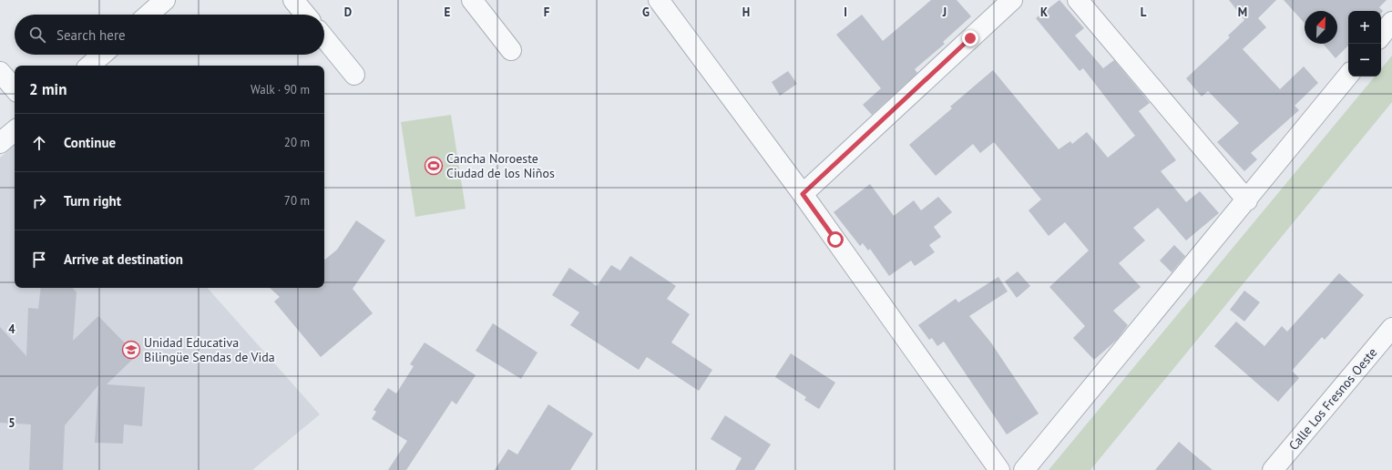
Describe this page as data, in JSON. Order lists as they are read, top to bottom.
{
  "streets": {
    "street": ["Calle Los Fresnos Oeste"]
  },
  "places": {
    "sports": ["Cancha Noroeste Ciudad de los Niños"],
    "school or university": ["Unidad Educativa Bilingüe Sendas de Vida"]
  },
  "north": "top right",
  "page": {
    "map_buttons": ["+", "−"],
    "search": "Search here",
    "heading": ["2 min", "Walk · 90 m"],
    "list": [
      ["Continue", "20 m"],
      ["Turn right", "70 m"],
      "Arrive at destination"
    ]
  },
  "grid": {
    "columns": [
      "D",
      "E",
      "F",
      "G",
      "H",
      "I",
      "J",
      "K",
      "L",
      "M"
    ],
    "rows": ["4", "5"]
  }
}
